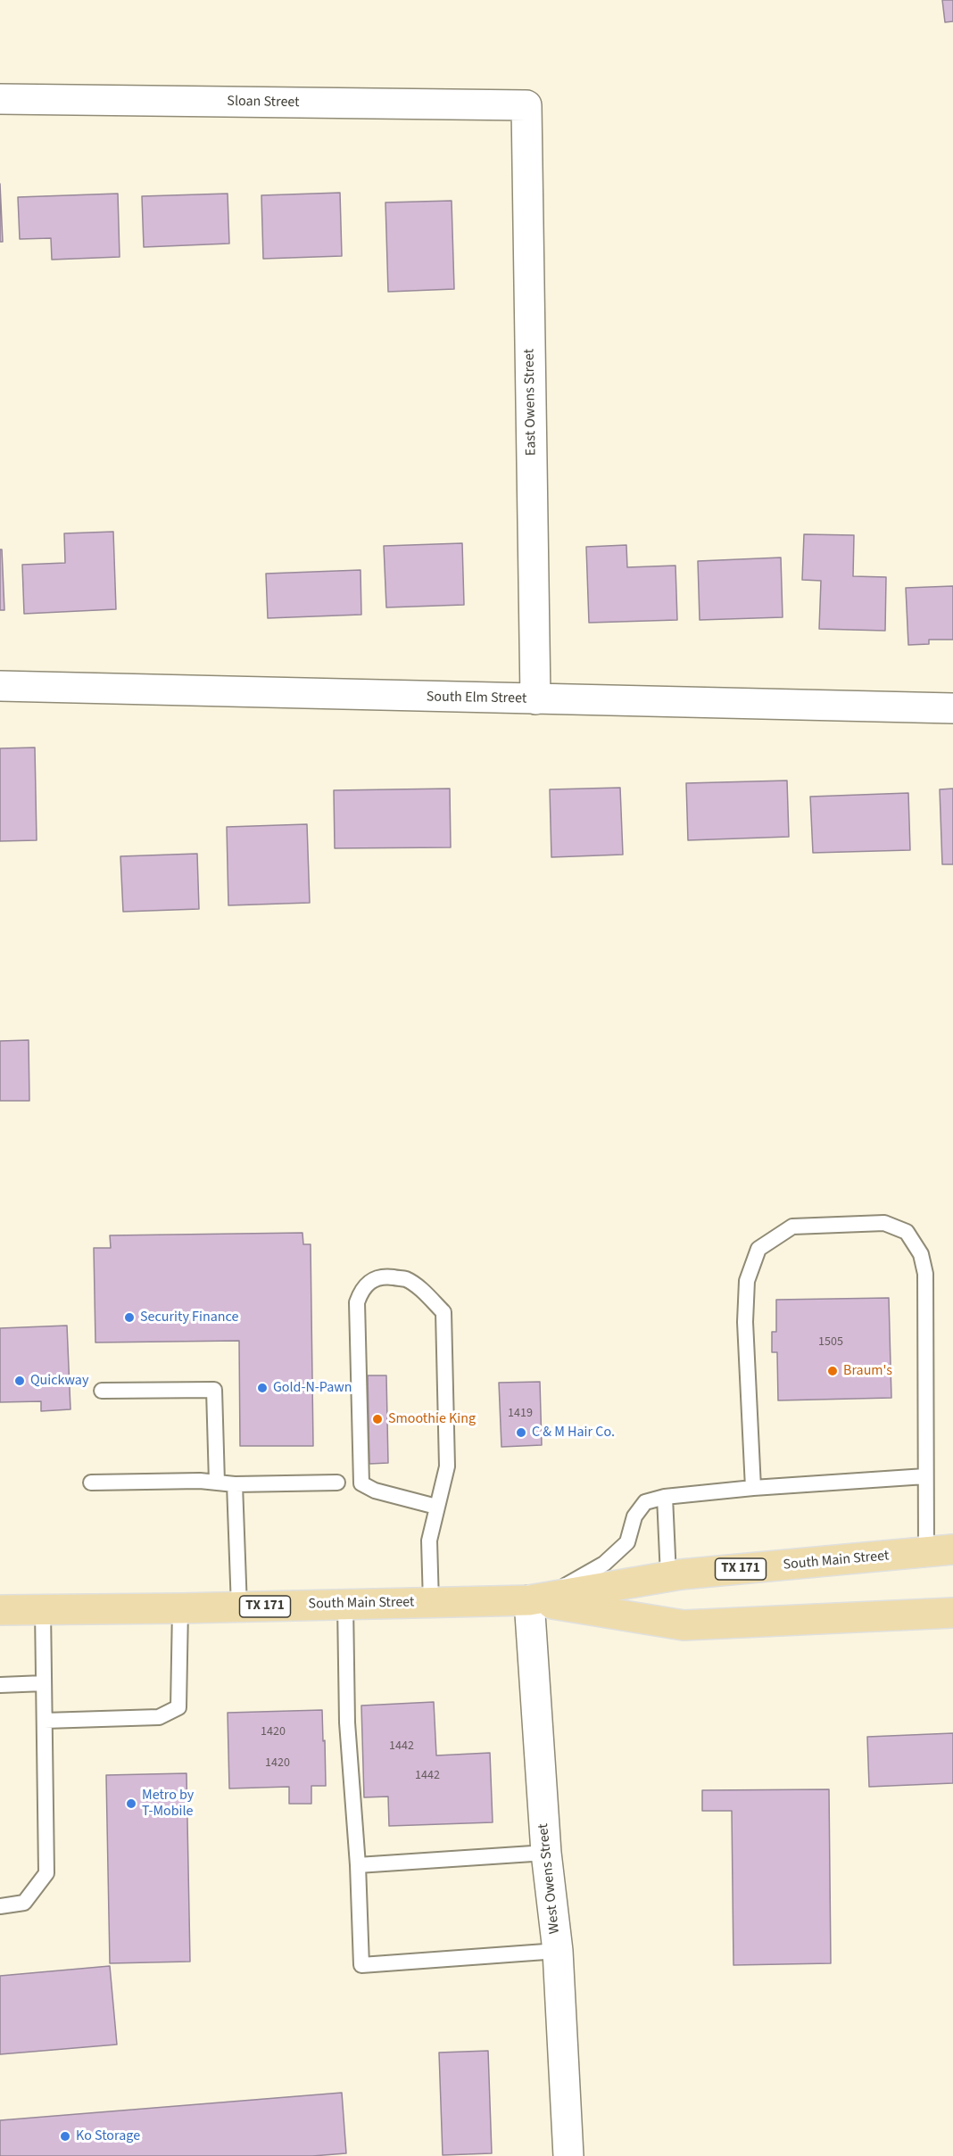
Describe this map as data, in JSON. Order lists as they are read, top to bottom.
{
  "streets": {
    "main road": ["South Main Street", "TX 171"],
    "street": [
      "Sloan Street",
      "East Owens Street",
      "South Elm Street",
      "West Owens Street"
    ]
  },
  "crossings": [
    ["Sloan Street", "East Owens Street"],
    ["East Owens Street", "South Elm Street"],
    ["South Main Street", "West Owens Street"]
  ],
  "places": [
    "Security Finance",
    "Braum's",
    "Quickway",
    "Gold-N-Pawn",
    "Smoothie King",
    "C & M Hair Co.",
    "Metro by T-Mobile",
    "Ko Storage"
  ],
  "house_numbers": [
    "1505",
    "1419",
    "1420",
    "1442",
    "1420",
    "1442"
  ]
}
